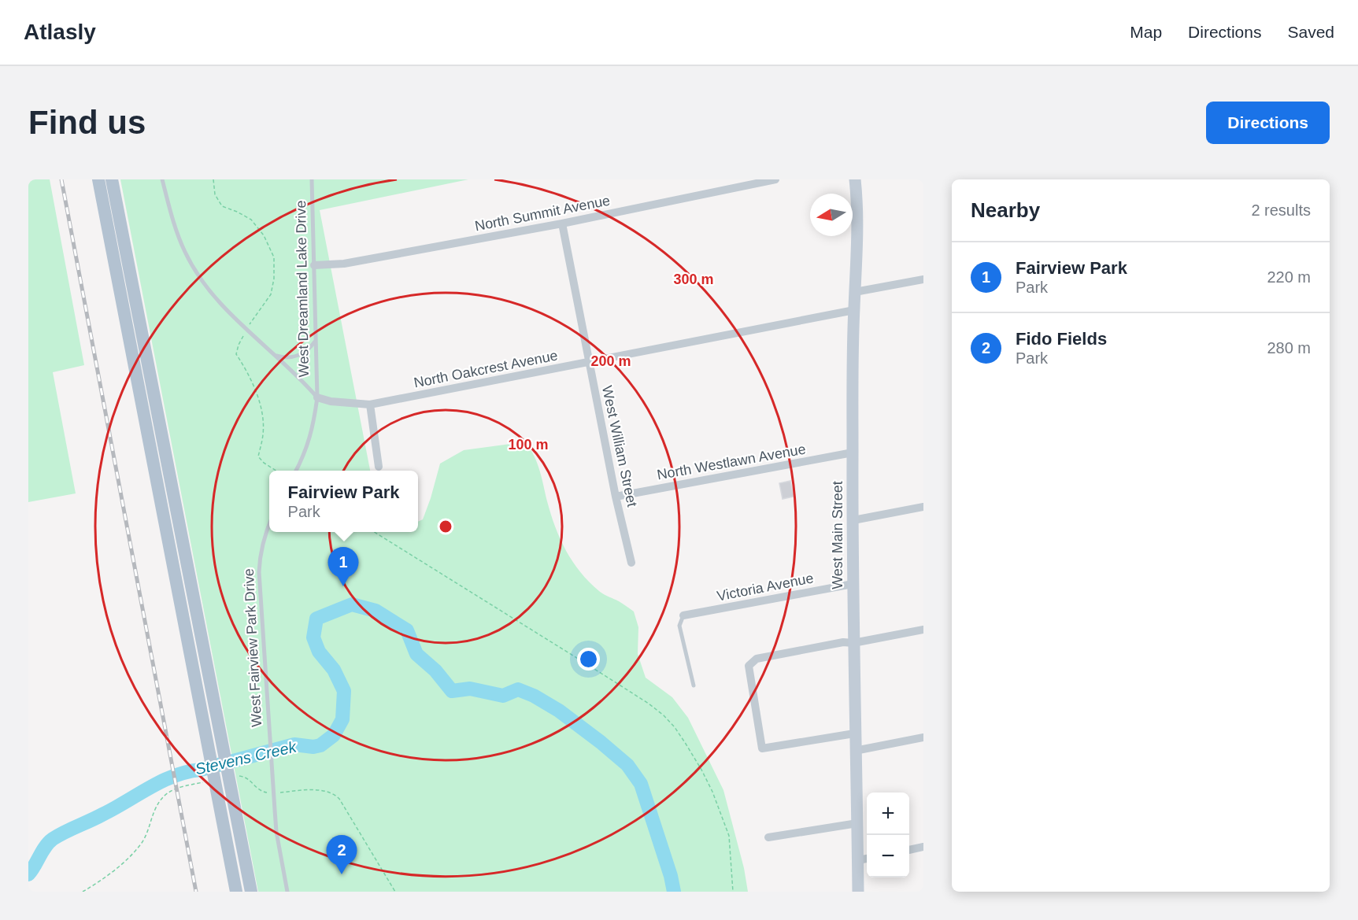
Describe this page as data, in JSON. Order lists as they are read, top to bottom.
{
  "streets": {
    "street": [
      "North Summit Avenue",
      "North Oakcrest Avenue",
      "West William Street",
      "North Westlawn Avenue",
      "West Main Street",
      "Victoria Avenue"
    ],
    "lane": ["West Dreamland Lake Drive", "West Fairview Park Drive"]
  },
  "crossings": [
    ["North Summit Avenue", "West Dreamland Lake Drive"],
    ["North Summit Avenue", "West William Street"],
    ["West Dreamland Lake Drive", "North Oakcrest Avenue"],
    ["North Oakcrest Avenue", "West William Street"],
    ["North Oakcrest Avenue", "West Main Street"],
    ["West William Street", "North Westlawn Avenue"],
    ["North Westlawn Avenue", "West Main Street"],
    ["West Main Street", "Victoria Avenue"]
  ],
  "water": ["Stevens Creek"],
  "north": "left",
  "page": {
    "header": "Atlasly",
    "nav": ["Map", "Directions", "Saved"],
    "buttons": "Directions",
    "title": "Find us",
    "heading": ["Nearby", "2 results"],
    "list": [
      {
        "mark": "1",
        "name": "Fairview Park",
        "note": "Park",
        "value": "220 m"
      },
      {
        "mark": "2",
        "name": "Fido Fields",
        "note": "Park",
        "value": "280 m"
      }
    ],
    "popup": ["Fairview Park", "Park"],
    "pins": ["1", "2"],
    "map_buttons": ["+", "−"]
  },
  "rings": ["300 m", "200 m", "100 m"]
}
